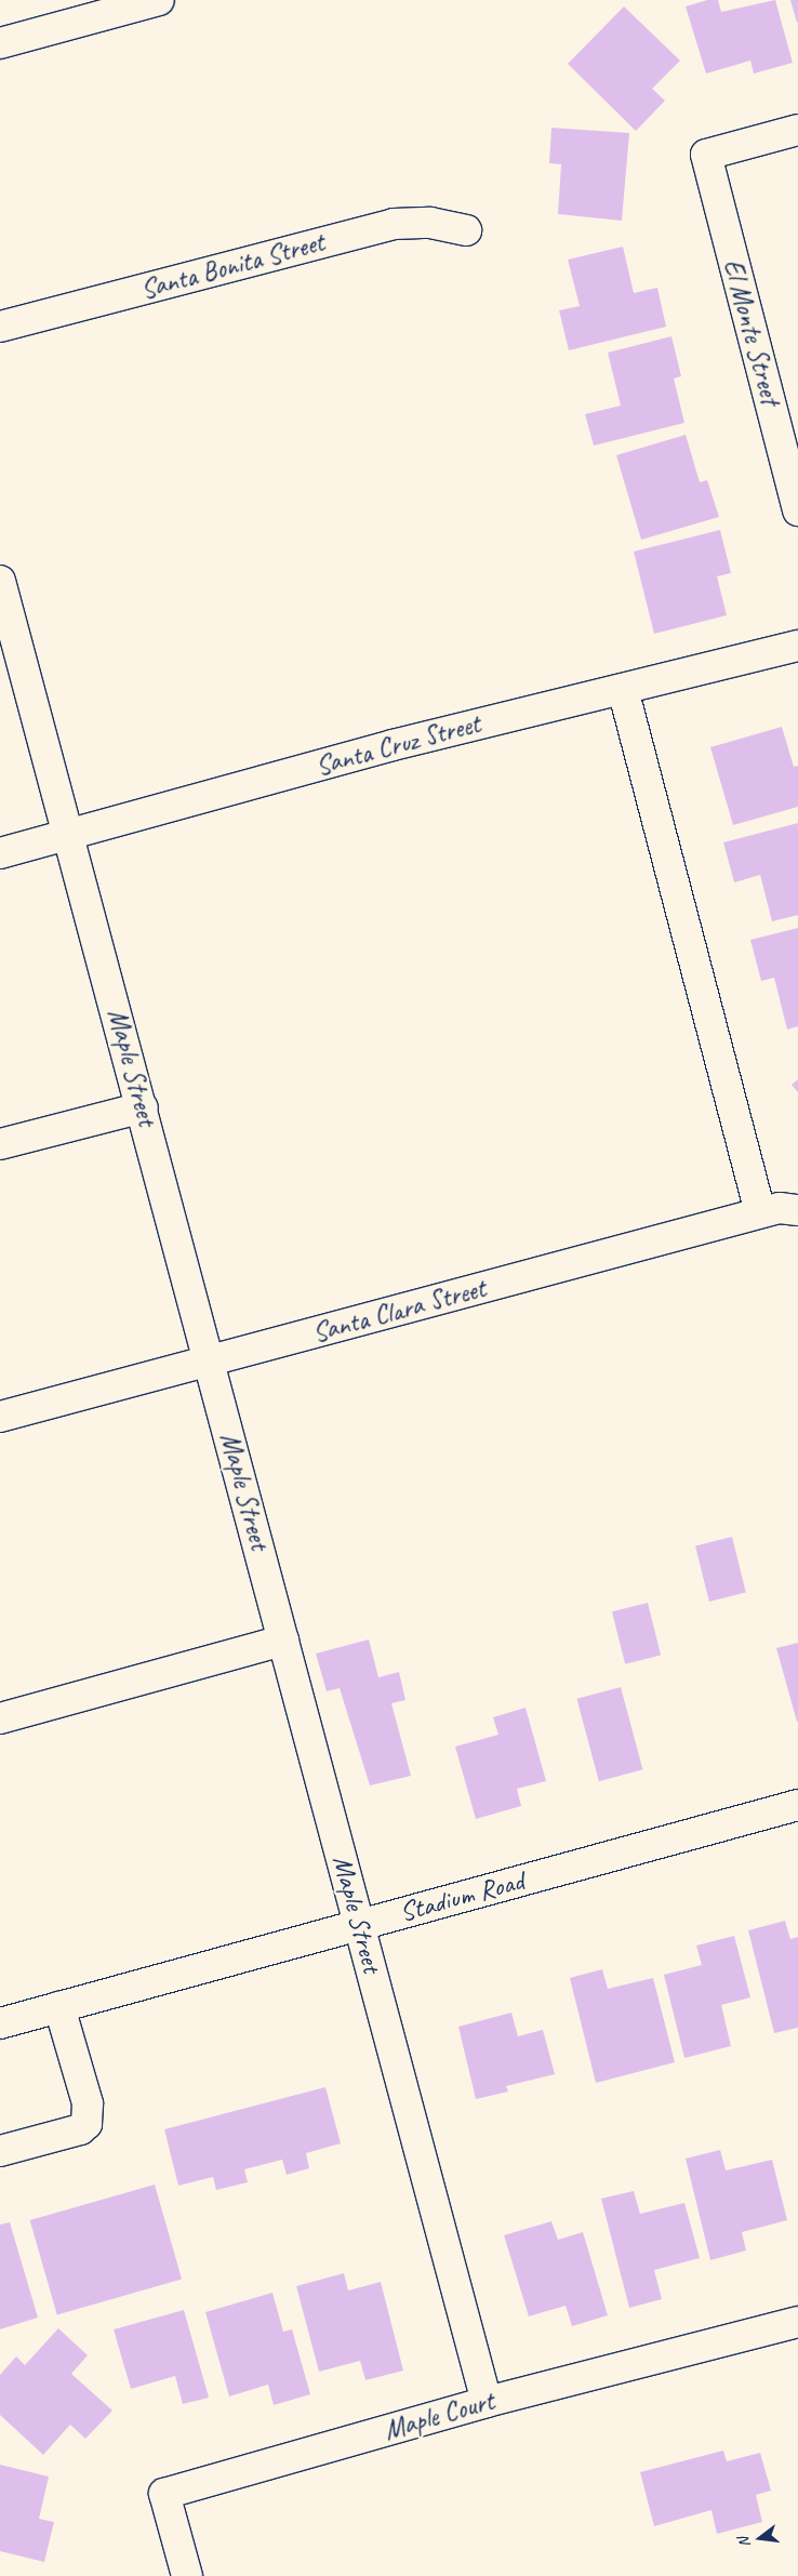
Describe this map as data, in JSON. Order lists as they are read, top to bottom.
{
  "streets": {
    "street": [
      "Santa Bonita Street",
      "El Monte Street",
      "Santa Cruz Street",
      "Maple Street",
      "Santa Clara Street",
      "Stadium Road",
      "Maple Court"
    ]
  },
  "crossings": [
    ["Santa Cruz Street", "Maple Street"],
    ["Maple Street", "Santa Clara Street"],
    ["Maple Street", "Stadium Road"],
    ["Maple Street", "Maple Court"]
  ],
  "north": "left"
}
